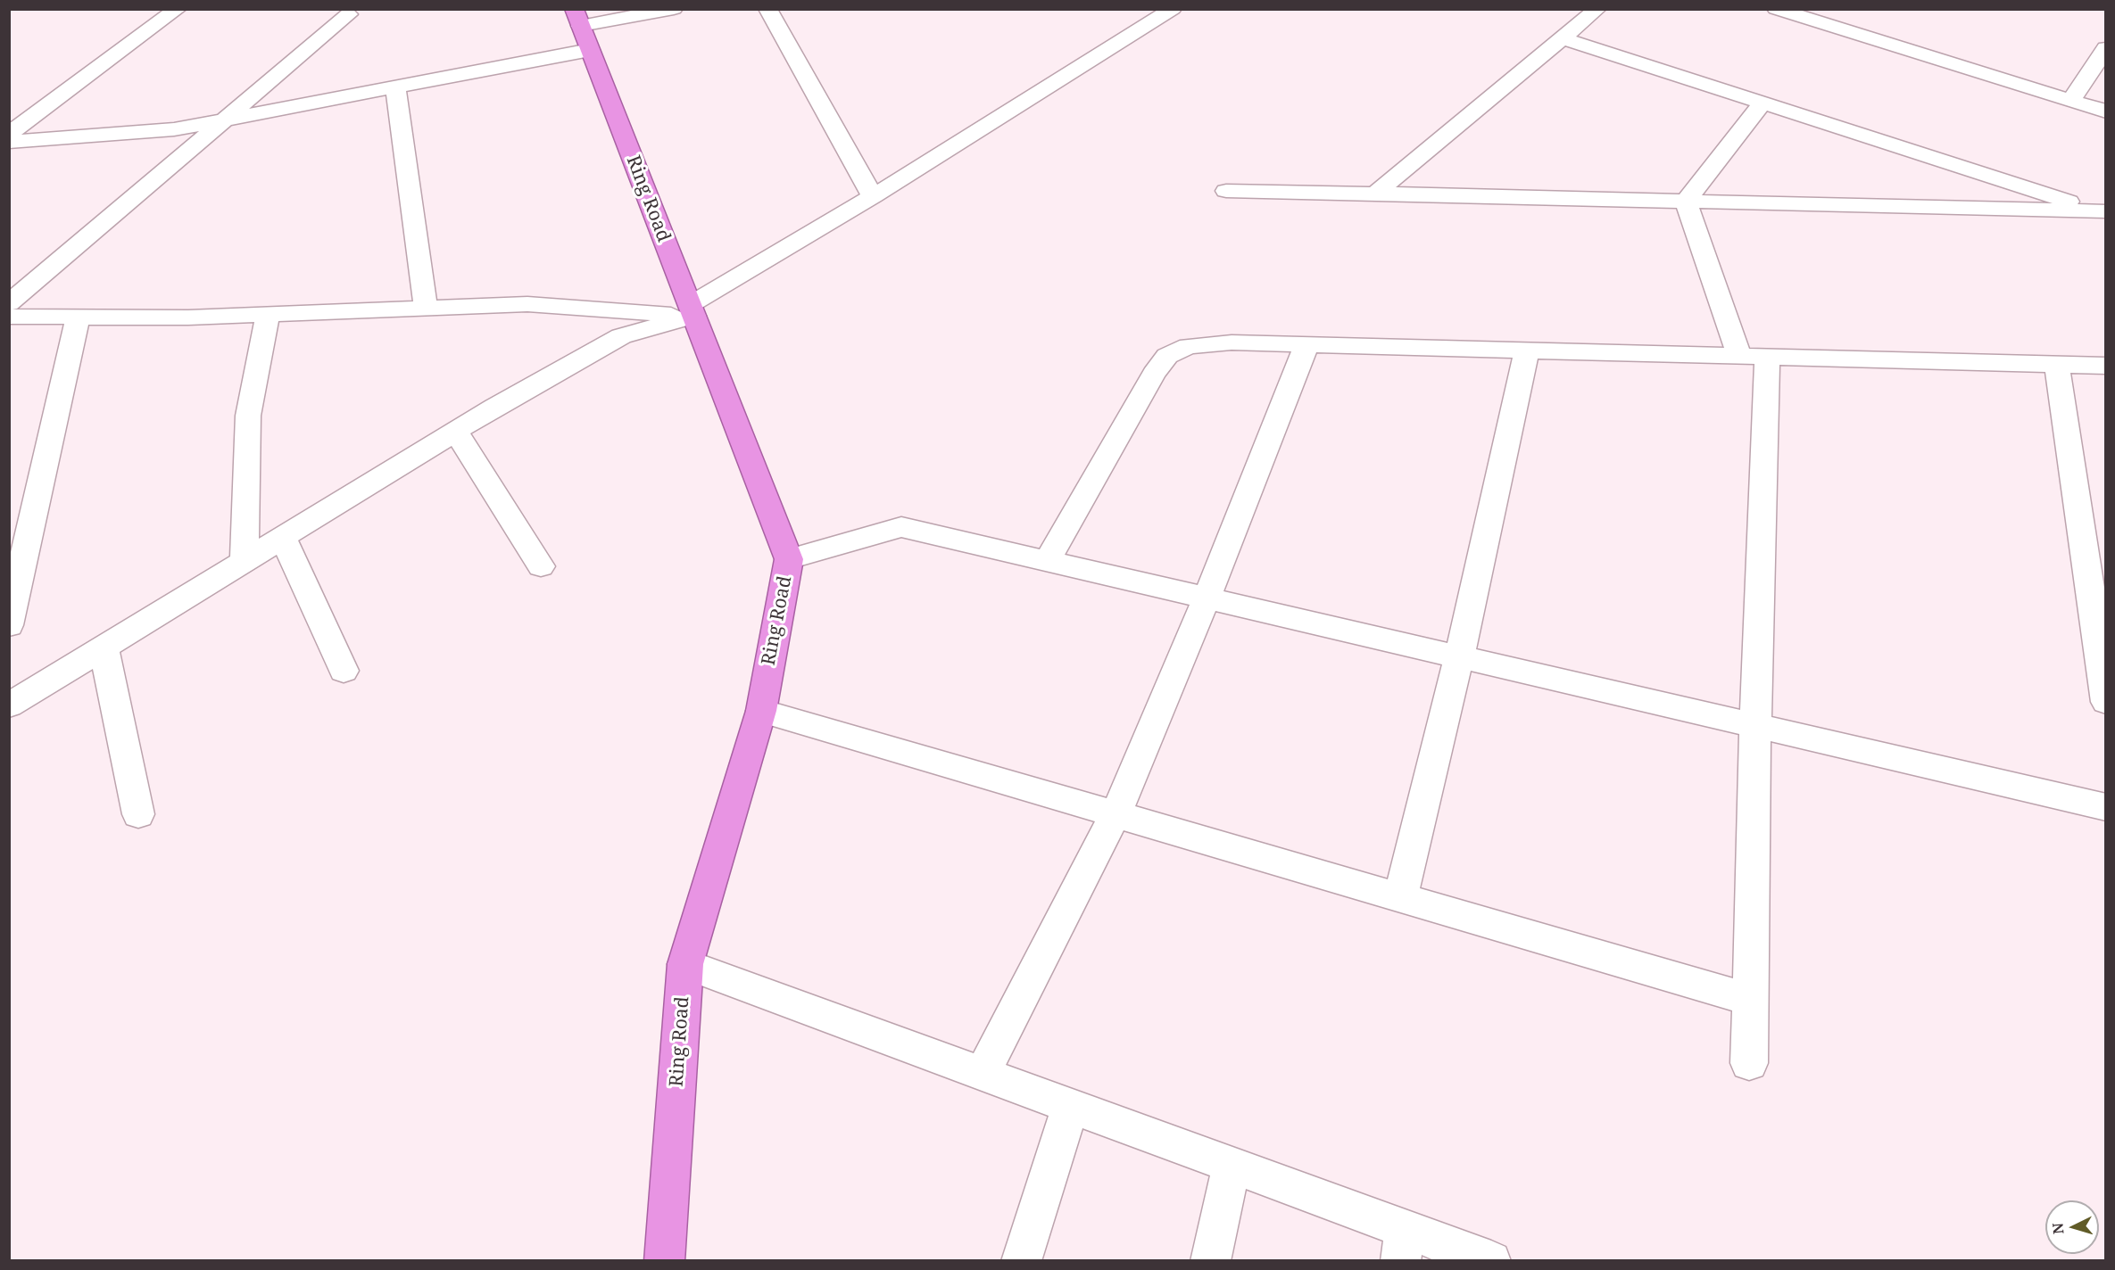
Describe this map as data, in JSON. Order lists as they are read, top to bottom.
{
  "streets": {
    "highway": ["Ring Road"]
  },
  "north": "left"
}
